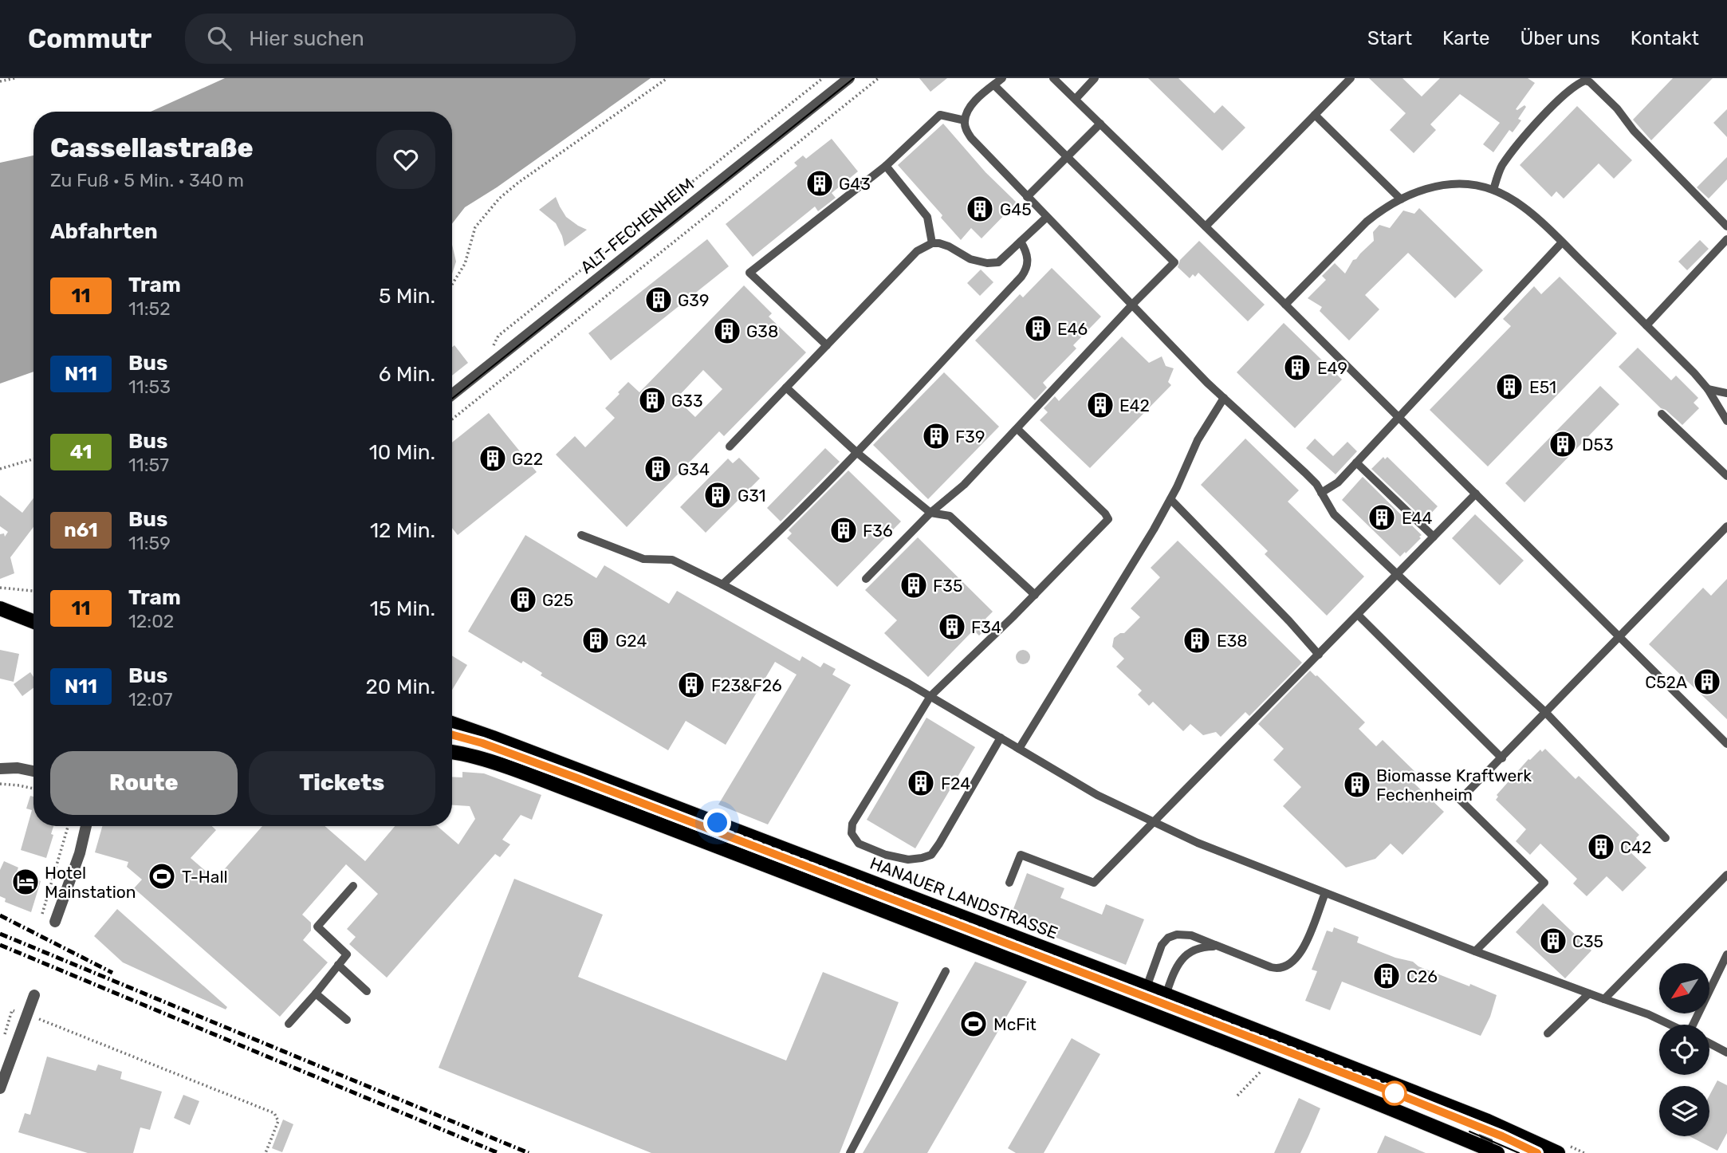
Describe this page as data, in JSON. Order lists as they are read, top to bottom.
{
  "streets": {
    "main road": ["HANAUER LANDSTRASSE"],
    "street": ["ALT-FECHENHEIM"]
  },
  "places": {
    "building": [
      "G43",
      "G45",
      "G39",
      "E46",
      "G38",
      "E49",
      "E51",
      "G33",
      "E42",
      "F39",
      "D53",
      "G22",
      "G34",
      "G31",
      "E44",
      "F36",
      "F35",
      "G25",
      "F34",
      "G24",
      "E38",
      "C52A",
      "F23&F26",
      "F24",
      "Biomasse Kraftwerk Fechenheim",
      "C42",
      "C35",
      "C26"
    ],
    "sports": ["T-Hall", "McFit"],
    "hotel": ["Hotel Mainstation"]
  },
  "lines": ["tram line 11"],
  "north": "bottom left",
  "page": {
    "header": "Commutr",
    "search": "Hier suchen",
    "nav": [
      "Start",
      "Karte",
      "Über uns",
      "Kontakt"
    ],
    "heading": [
      ["Cassellastraße", "Zu Fuß · 5 Min. · 340 m"],
      "Abfahrten"
    ],
    "list": [
      {
        "mark": "11",
        "name": "Tram",
        "note": "11:52",
        "value": "5 Min."
      },
      {
        "mark": "N11",
        "name": "Bus",
        "note": "11:53",
        "value": "6 Min."
      },
      {
        "mark": "41",
        "name": "Bus",
        "note": "11:57",
        "value": "10 Min."
      },
      {
        "mark": "n61",
        "name": "Bus",
        "note": "11:59",
        "value": "12 Min."
      },
      {
        "mark": "11",
        "name": "Tram",
        "note": "12:02",
        "value": "15 Min."
      },
      {
        "mark": "N11",
        "name": "Bus",
        "note": "12:07",
        "value": "20 Min."
      }
    ],
    "buttons": ["Route", "Tickets"]
  }
}
